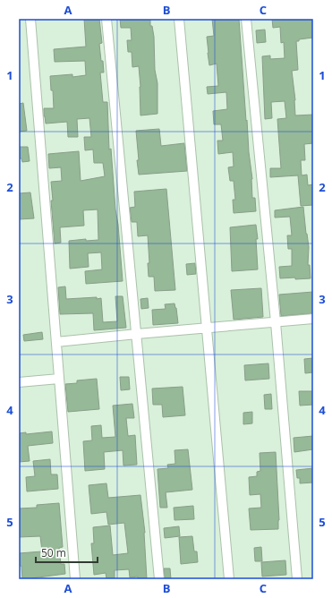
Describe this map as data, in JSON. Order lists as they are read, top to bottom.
{
  "scale_bar": "50 m",
  "grid": {
    "columns": ["A", "B", "C"],
    "rows": [
      "1",
      "2",
      "3",
      "4",
      "5"
    ]
  }
}
